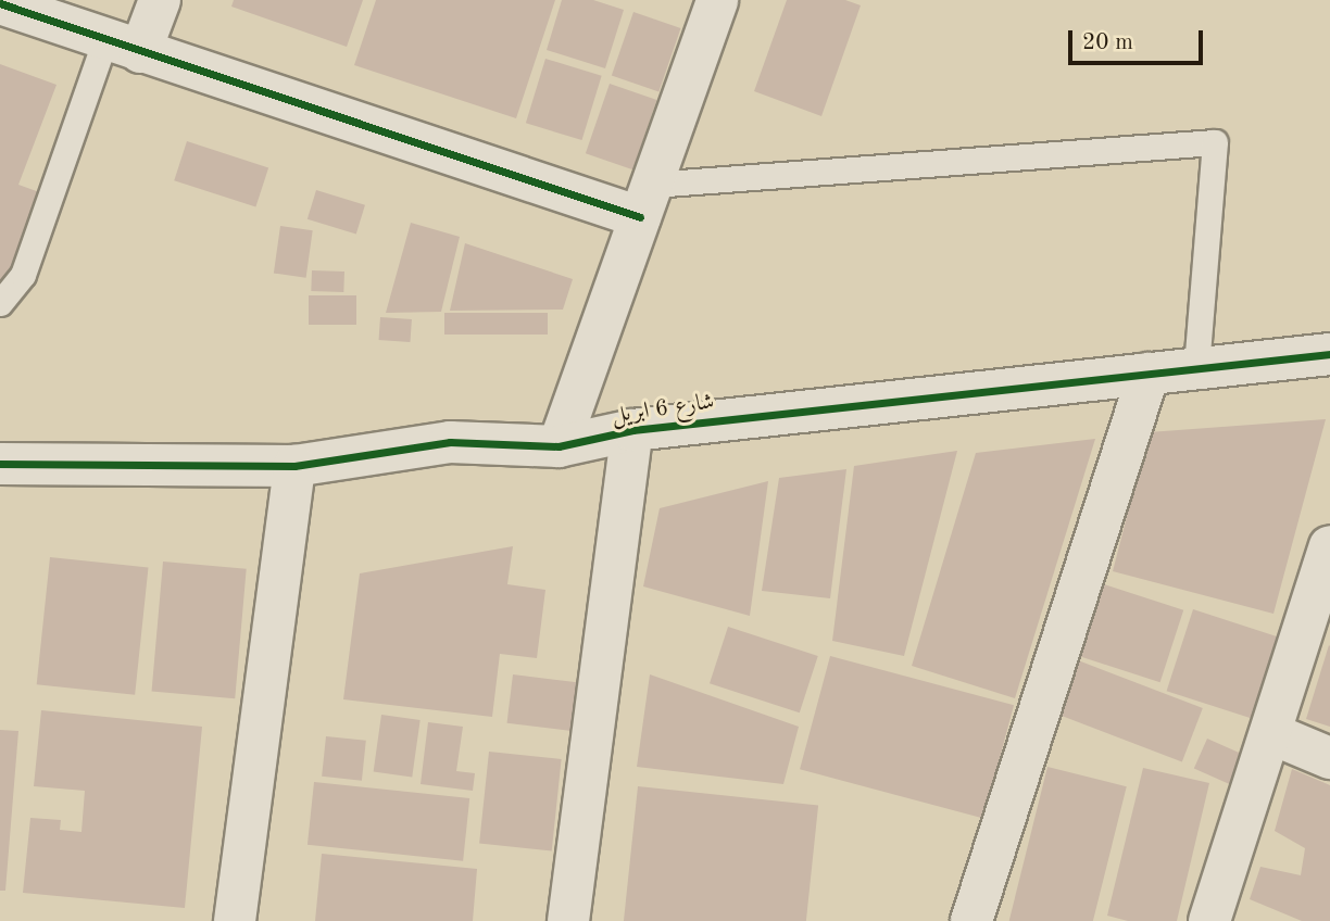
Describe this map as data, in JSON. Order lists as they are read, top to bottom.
{
  "streets": {
    "street": ["شارع 6 ابريل"]
  },
  "scale_bar": "20 m"
}
